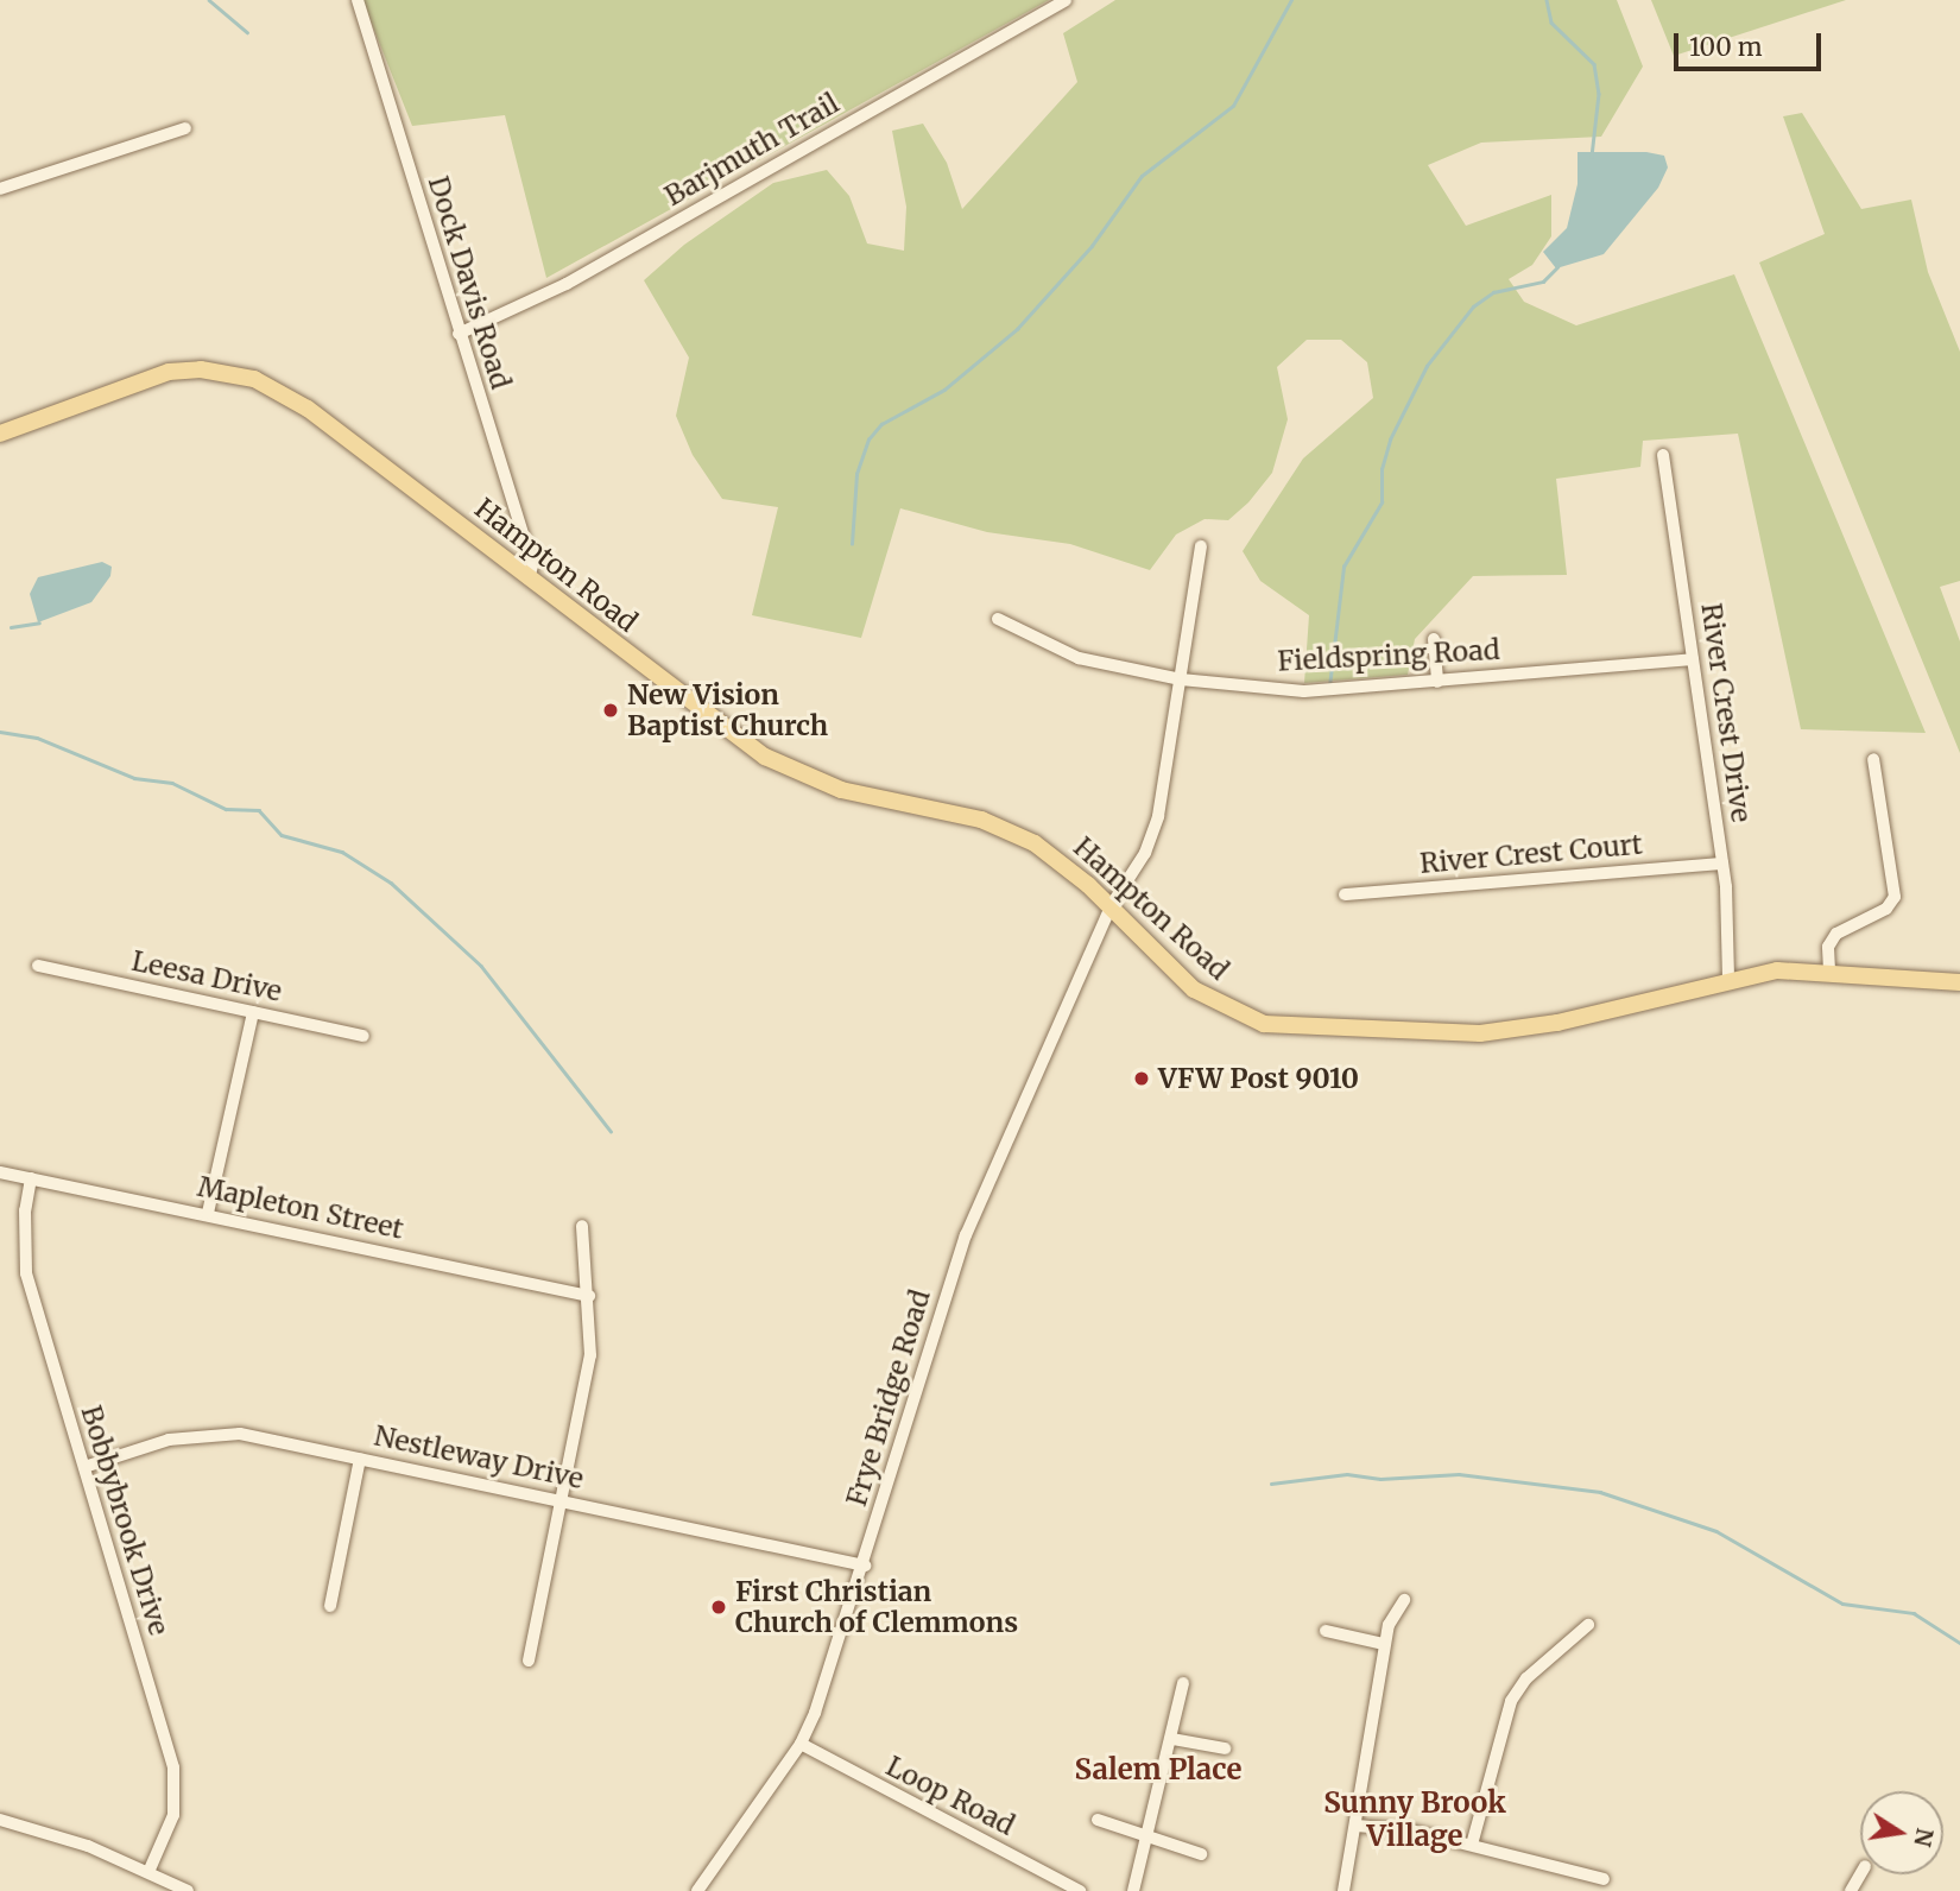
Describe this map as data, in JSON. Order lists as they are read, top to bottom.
{
  "streets": {
    "main road": ["Hampton Road"],
    "street": [
      "Barjmuth Trail",
      "Dock Davis Road",
      "Fieldspring Road",
      "River Crest Drive",
      "River Crest Court",
      "Leesa Drive",
      "Mapleton Street",
      "Frye Bridge Road",
      "Nestleway Drive",
      "Bobbybrook Drive",
      "Loop Road"
    ]
  },
  "crossings": [
    ["Barjmuth Trail", "Dock Davis Road"],
    ["Dock Davis Road", "Hampton Road"],
    ["Hampton Road", "River Crest Drive"],
    ["Hampton Road", "Frye Bridge Road"],
    ["Fieldspring Road", "River Crest Drive"],
    ["Fieldspring Road", "Frye Bridge Road"],
    ["River Crest Drive", "River Crest Court"],
    ["Mapleton Street", "Bobbybrook Drive"],
    ["Frye Bridge Road", "Nestleway Drive"],
    ["Frye Bridge Road", "Loop Road"],
    ["Nestleway Drive", "Bobbybrook Drive"]
  ],
  "districts": ["Salem Place", "Sunny Brook Village"],
  "places": ["New Vision Baptist Church", "VFW Post 9010", "First Christian Church of Clemmons"],
  "scale_bar": "100 m",
  "north": "right"
}
